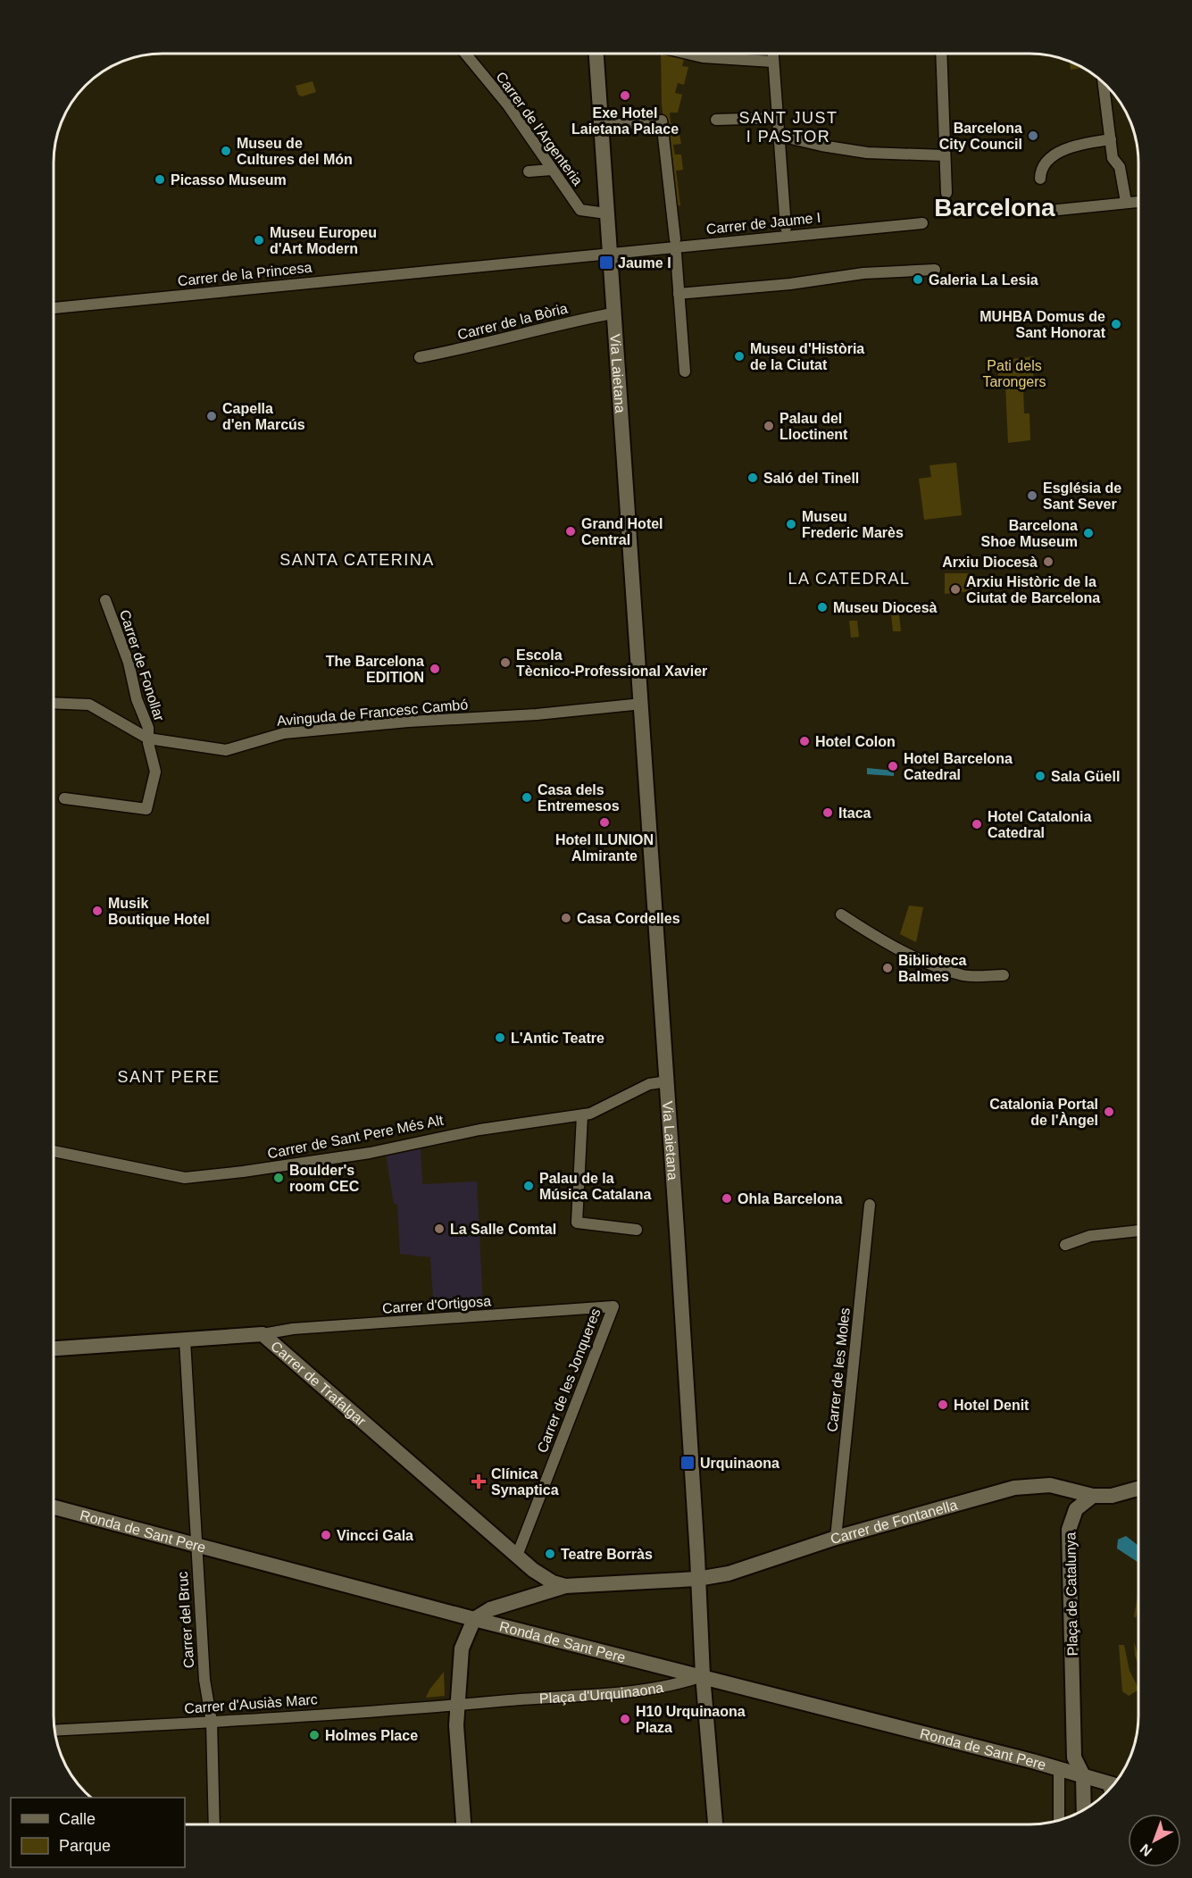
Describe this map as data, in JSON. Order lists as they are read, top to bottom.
{
  "streets": {
    "main road": [
      "Via Laietana",
      "Carrer de Trafalgar",
      "Carrer de Fontanella",
      "Ronda de Sant Pere",
      "Plaça de Catalunya"
    ],
    "street": [
      "Carrer de l'Argenteria",
      "Carrer de Jaume I",
      "Carrer de la Princesa",
      "Carrer de la Bòria",
      "Carrer de Fonollar",
      "Avinguda de Francesc Cambó",
      "Carrer de Sant Pere Més Alt",
      "Carrer d'Ortigosa",
      "Carrer de les Moles",
      "Carrer de les Jonqueres",
      "Carrer del Bruc",
      "Plaça d'Urquinaona",
      "Carrer d'Ausiàs Marc"
    ]
  },
  "crossings": [
    ["Carrer de l'Argenteria", "Via Laietana"],
    ["Carrer de Jaume I", "Carrer de la Princesa"],
    ["Carrer de Jaume I", "Via Laietana"],
    ["Carrer de la Princesa", "Via Laietana"],
    ["Carrer de la Bòria", "Via Laietana"],
    ["Via Laietana", "Avinguda de Francesc Cambó"],
    ["Via Laietana", "Carrer de Sant Pere Més Alt"],
    ["Via Laietana", "Carrer de Fontanella"],
    ["Carrer de Fonollar", "Avinguda de Francesc Cambó"],
    ["Carrer d'Ortigosa", "Carrer de les Jonqueres"],
    ["Carrer d'Ortigosa", "Carrer de Trafalgar"],
    ["Carrer de les Moles", "Carrer de Fontanella"],
    ["Carrer de les Jonqueres", "Carrer de Trafalgar"],
    ["Carrer de Trafalgar", "Carrer del Bruc"],
    ["Carrer de Fontanella", "Plaça de Catalunya"],
    ["Ronda de Sant Pere", "Plaça de Catalunya"],
    ["Ronda de Sant Pere", "Carrer del Bruc"],
    ["Ronda de Sant Pere", "Plaça d'Urquinaona"],
    ["Carrer del Bruc", "Carrer d'Ausiàs Marc"],
    ["Plaça d'Urquinaona", "Carrer d'Ausiàs Marc"]
  ],
  "districts": [
    "SANT JUST I PASTOR",
    "Barcelona",
    "SANTA CATERINA",
    "LA CATEDRAL",
    "SANT PERE"
  ],
  "parks": ["Pati dels Tarongers"],
  "places": {
    "other": [
      "Exe Hotel Laietana Palace",
      "Barcelona City Council",
      "Museu de Cultures del Món",
      "Picasso Museum",
      "Museu Europeu d'Art Modern",
      "Galeria La Lesia",
      "MUHBA Domus de Sant Honorat",
      "Museu d'Història de la Ciutat",
      "Capella d'en Marcús",
      "Palau del Lloctinent",
      "Saló del Tinell",
      "Església de Sant Sever",
      "Museu Frederic Marès",
      "Grand Hotel Central",
      "Barcelona Shoe Museum",
      "Arxiu Diocesà",
      "Arxiu Històric de la Ciutat de Barcelona",
      "Museu Diocesà",
      "Escola Tècnico-Professional Xavier",
      "The Barcelona EDITION",
      "Hotel Colon",
      "Hotel Barcelona Catedral",
      "Sala Güell",
      "Casa dels Entremesos",
      "Itaca",
      "Hotel ILUNION Almirante",
      "Hotel Catalonia Catedral",
      "Musik Boutique Hotel",
      "Casa Cordelles",
      "Biblioteca Balmes",
      "L'Antic Teatre",
      "Catalonia Portal de l'Àngel",
      "Boulder's room CEC",
      "Palau de la Música Catalana",
      "Ohla Barcelona",
      "La Salle Comtal",
      "Hotel Denit",
      "Vincci Gala",
      "Teatre Borràs",
      "H10 Urquinaona Plaza",
      "Holmes Place"
    ],
    "transit": ["Jaume I", "Urquinaona"],
    "health": ["Clínica Synaptica"]
  },
  "legend": ["Calle", "Parque"],
  "north": "bottom left"
}
